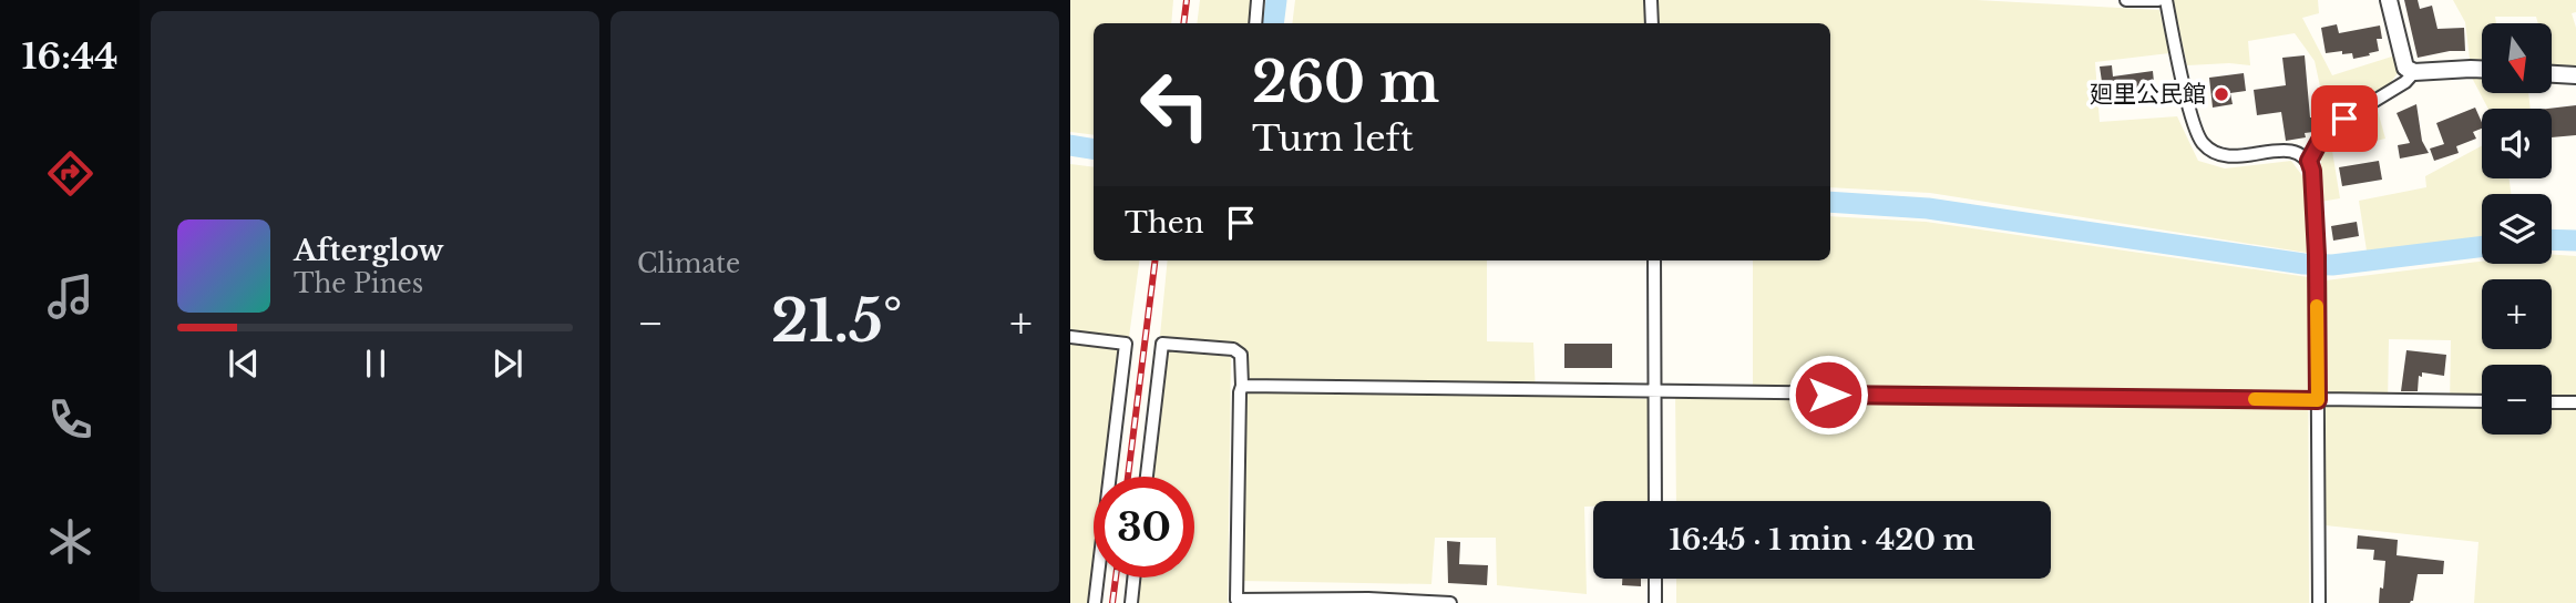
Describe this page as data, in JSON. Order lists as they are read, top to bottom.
{
  "places": ["廻里公民館"],
  "north": "bottom",
  "page": {
    "tabs": "16:44",
    "tile": "Climate",
    "map_buttons": ["+", "−"],
    "turn": ["260 m", "Turn left"],
    "then": "Then",
    "song": ["Afterglow", "The Pines"],
    "heat": ["−", "21.5°", "+"],
    "limit": "30",
    "trip": "16:45 · 1 min · 420 m"
  }
}
